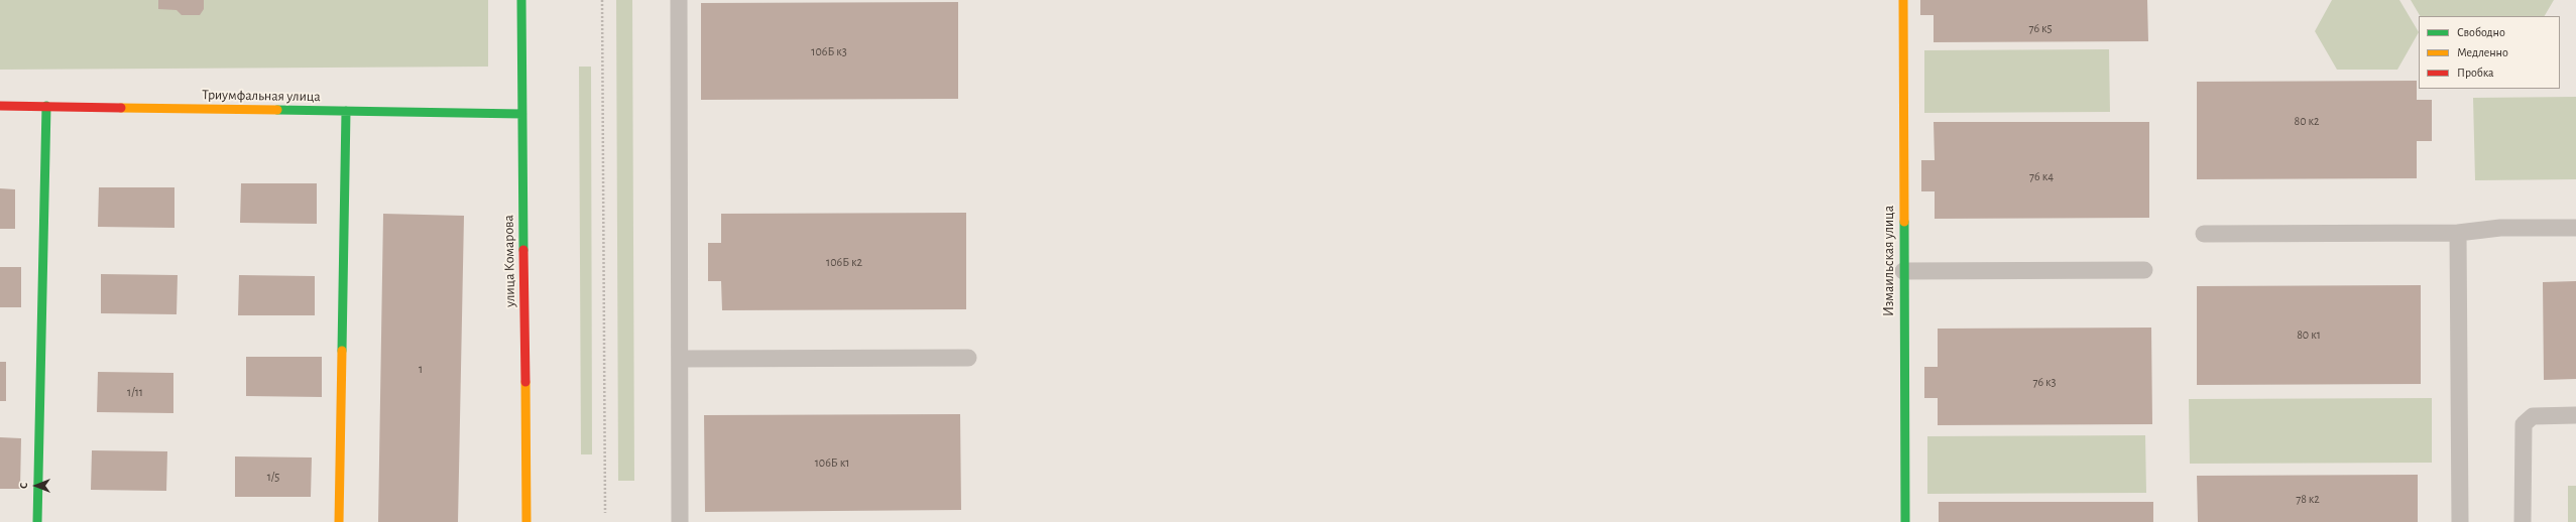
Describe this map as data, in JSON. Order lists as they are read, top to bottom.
{
  "streets": {
    "street": ["Триумфальная улица", "улица Комарова", "Измаильская улица"]
  },
  "crossings": [
    ["Триумфальная улица", "улица Комарова"]
  ],
  "house_numbers": [
    "76 к5",
    "106Б к3",
    "80 к2",
    "76 к4",
    "106Б к2",
    "80 к1",
    "1",
    "76 к3",
    "1/11",
    "106Б к1",
    "1/5",
    "78 к2"
  ],
  "legend": ["Свободно", "Медленно", "Пробка"],
  "north": "left"
}
